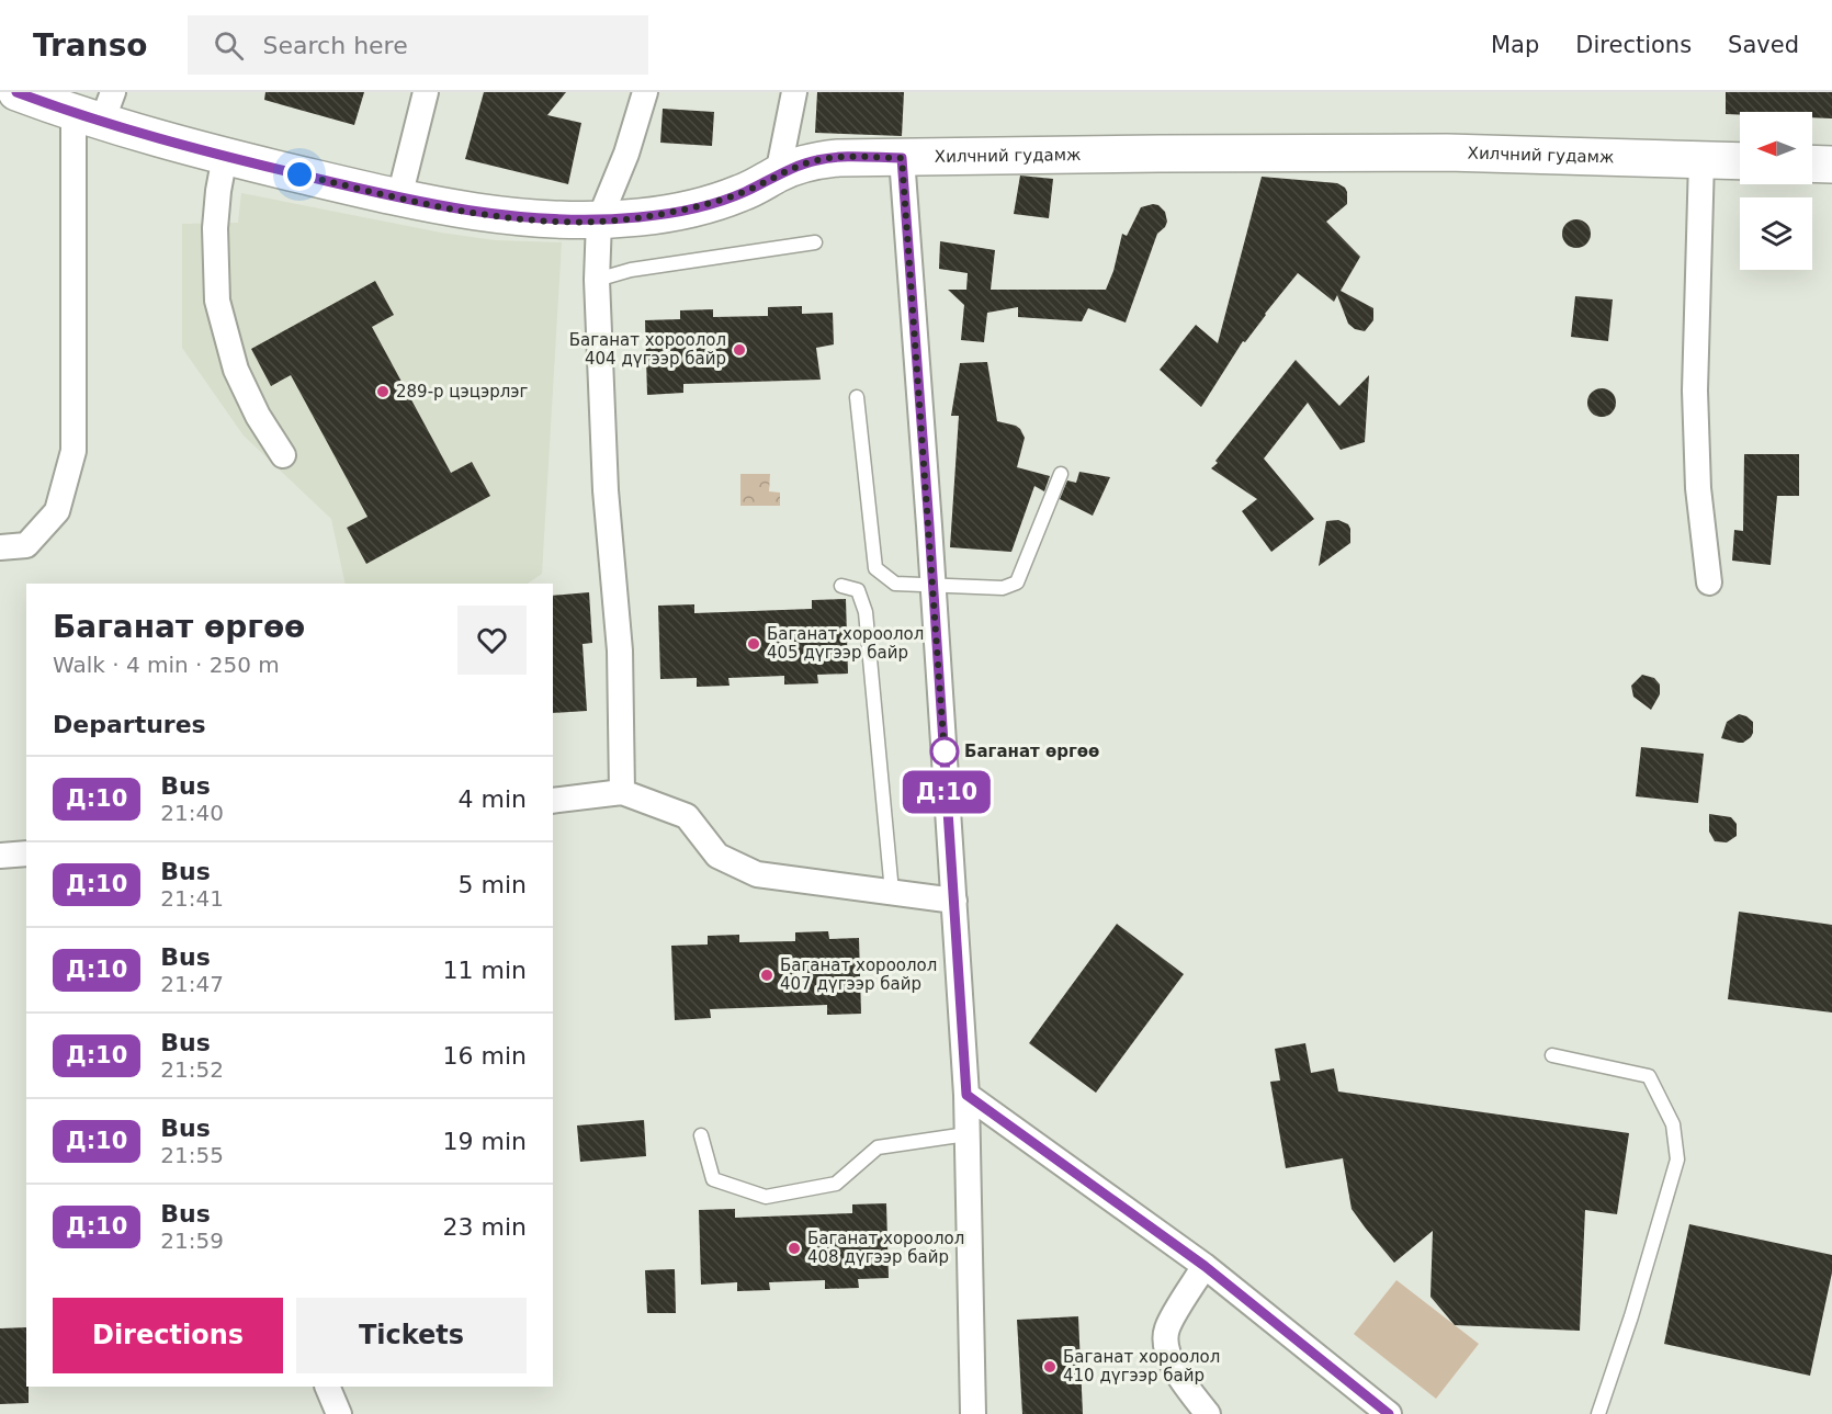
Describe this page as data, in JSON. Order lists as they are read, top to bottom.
{
  "streets": {
    "main road": ["Хилчний гудамж"]
  },
  "places": [
    "Баганат хороолол 404 дүгээр байр",
    "289-р цэцэрлэг",
    "Баганат хороолол 405 дүгээр байр",
    "Баганат өргөө",
    "Баганат хороолол 407 дүгээр байр",
    "Баганат хороолол 408 дүгээр байр",
    "Баганат хороолол 410 дүгээр байр"
  ],
  "lines": ["bus line Д:10"],
  "north": "left",
  "page": {
    "header": "Transo",
    "search": "Search here",
    "nav": ["Map", "Directions", "Saved"],
    "on_map": "Д:10",
    "heading": [
      ["Баганат өргөө", "Walk · 4 min · 250 m"],
      "Departures"
    ],
    "list": [
      {
        "mark": "Д:10",
        "name": "Bus",
        "note": "21:40",
        "value": "4 min"
      },
      {
        "mark": "Д:10",
        "name": "Bus",
        "note": "21:41",
        "value": "5 min"
      },
      {
        "mark": "Д:10",
        "name": "Bus",
        "note": "21:47",
        "value": "11 min"
      },
      {
        "mark": "Д:10",
        "name": "Bus",
        "note": "21:52",
        "value": "16 min"
      },
      {
        "mark": "Д:10",
        "name": "Bus",
        "note": "21:55",
        "value": "19 min"
      },
      {
        "mark": "Д:10",
        "name": "Bus",
        "note": "21:59",
        "value": "23 min"
      }
    ],
    "buttons": ["Directions", "Tickets"]
  }
}
